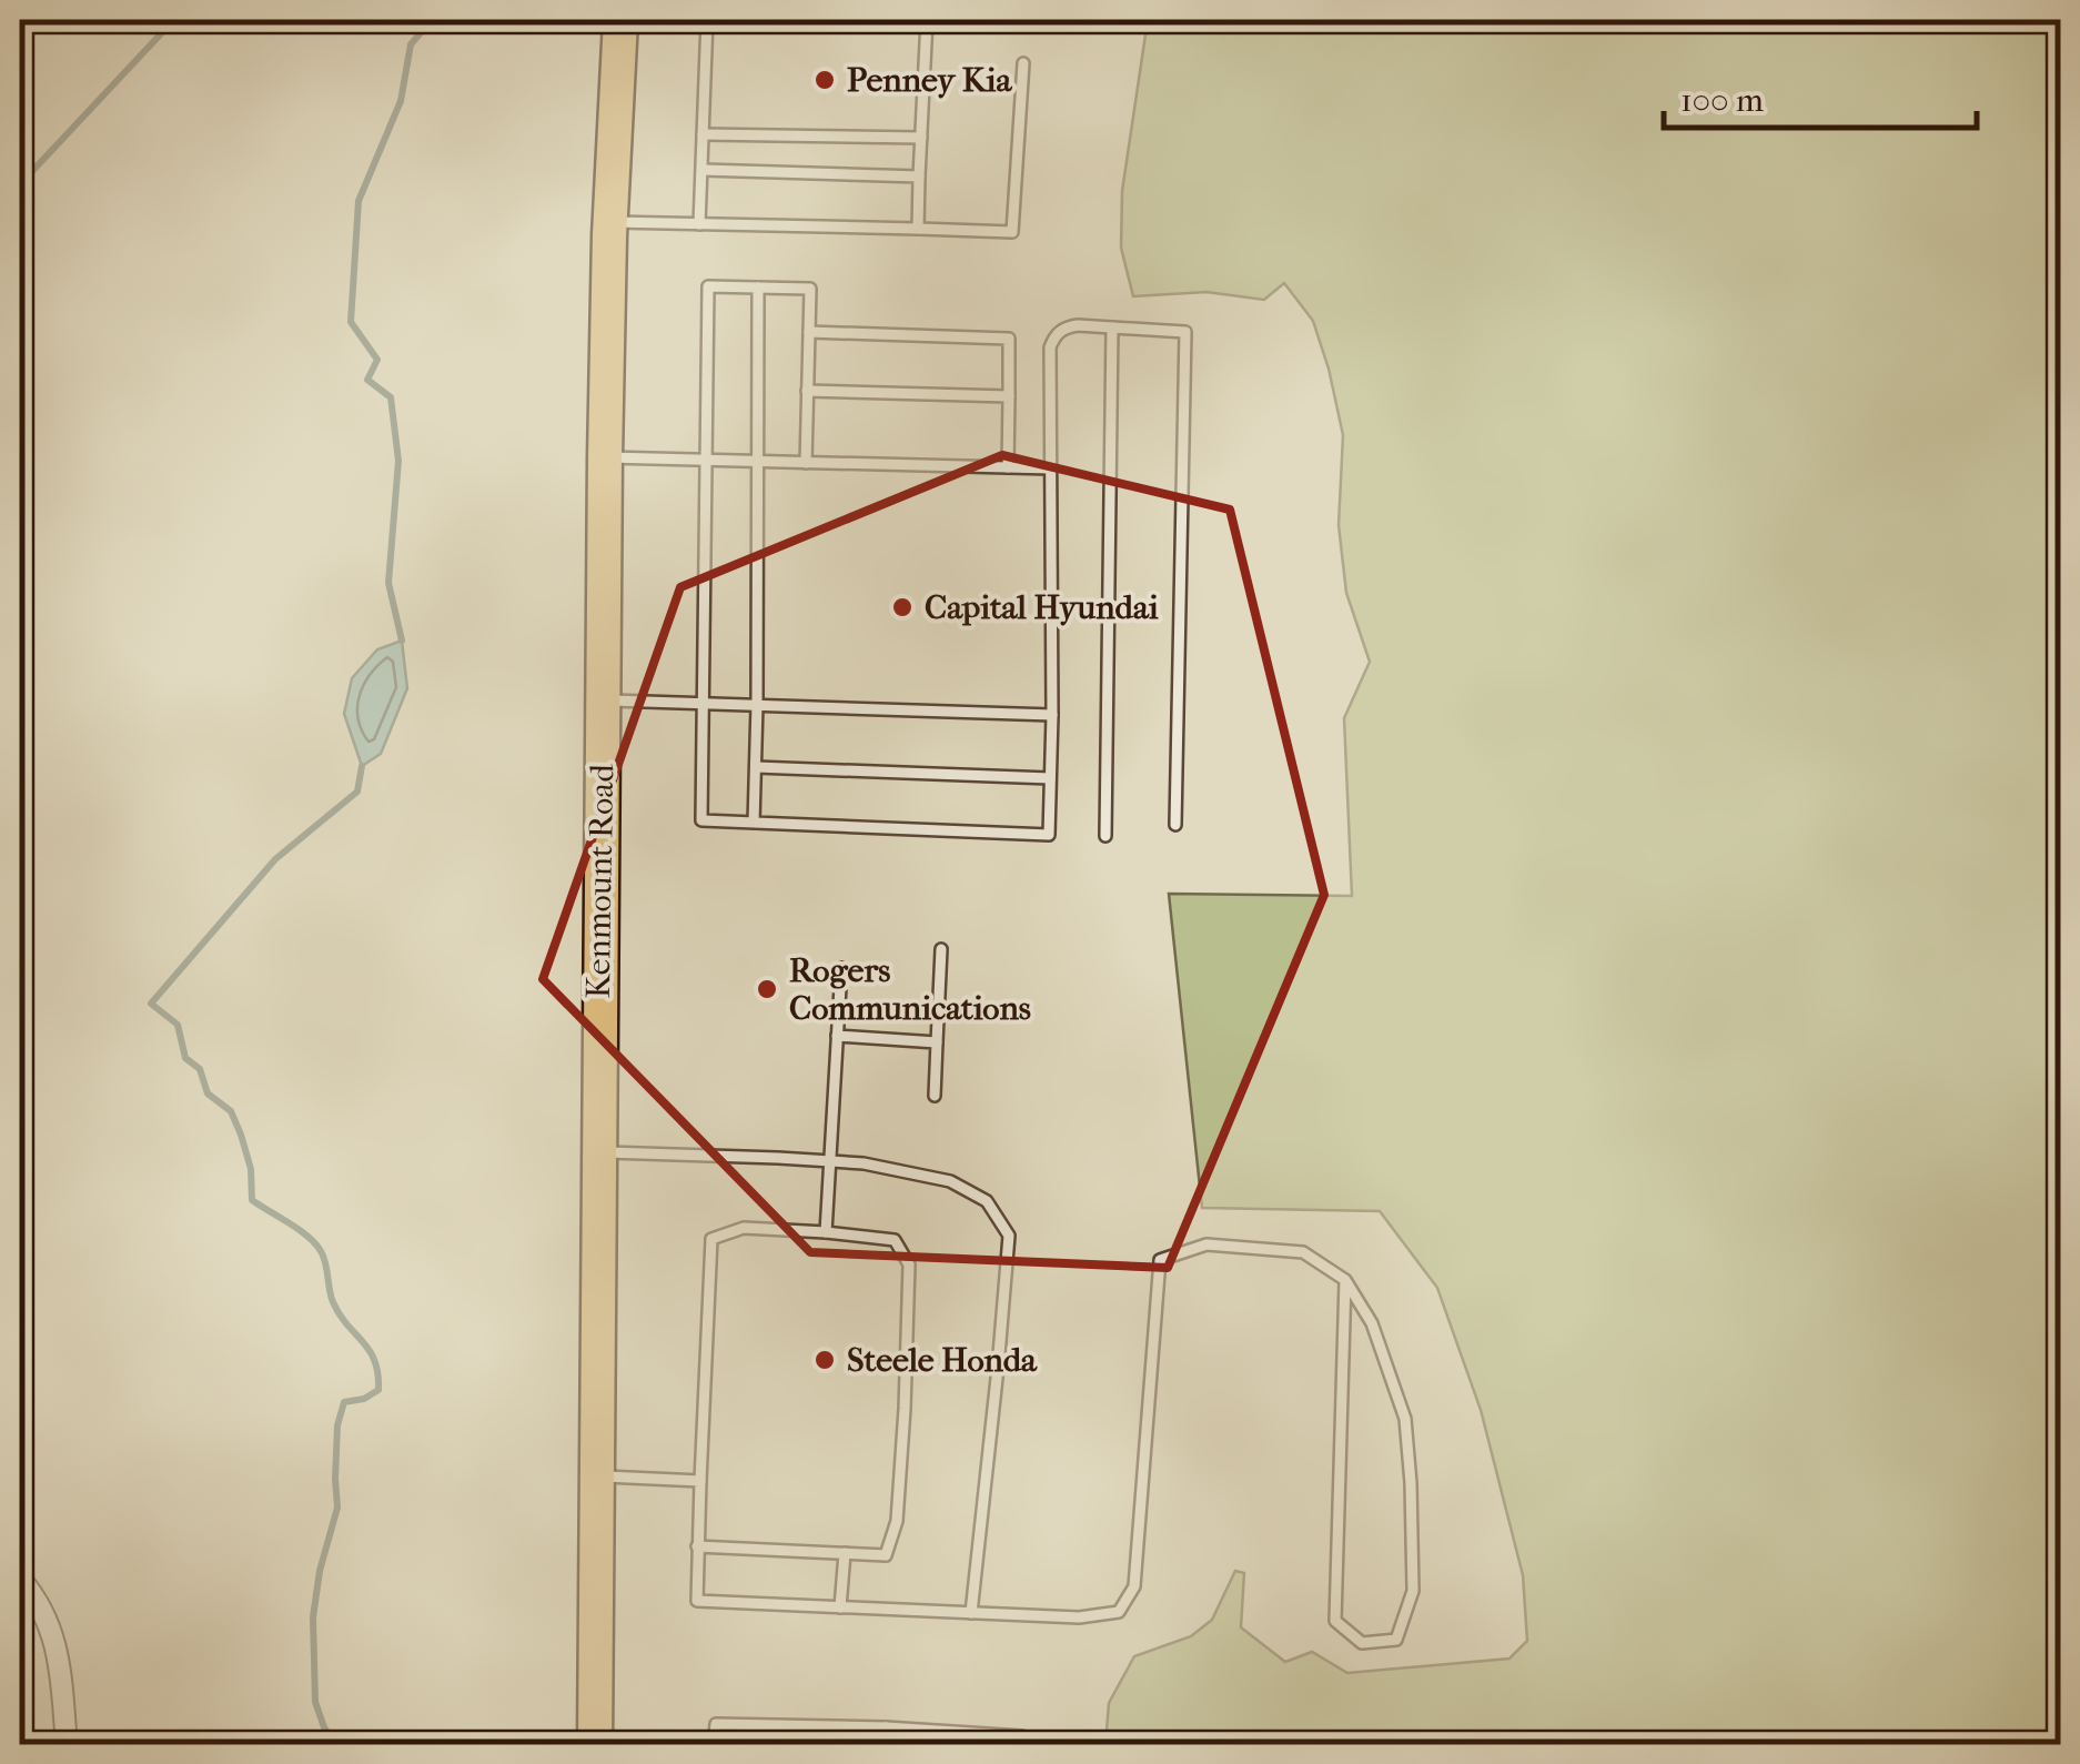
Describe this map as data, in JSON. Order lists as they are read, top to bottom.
{
  "streets": {
    "main road": ["Kenmount Road"]
  },
  "places": [
    "Penney Kia",
    "Capital Hyundai",
    "Rogers Communications",
    "Steele Honda"
  ],
  "scale_bar": "100 m"
}
